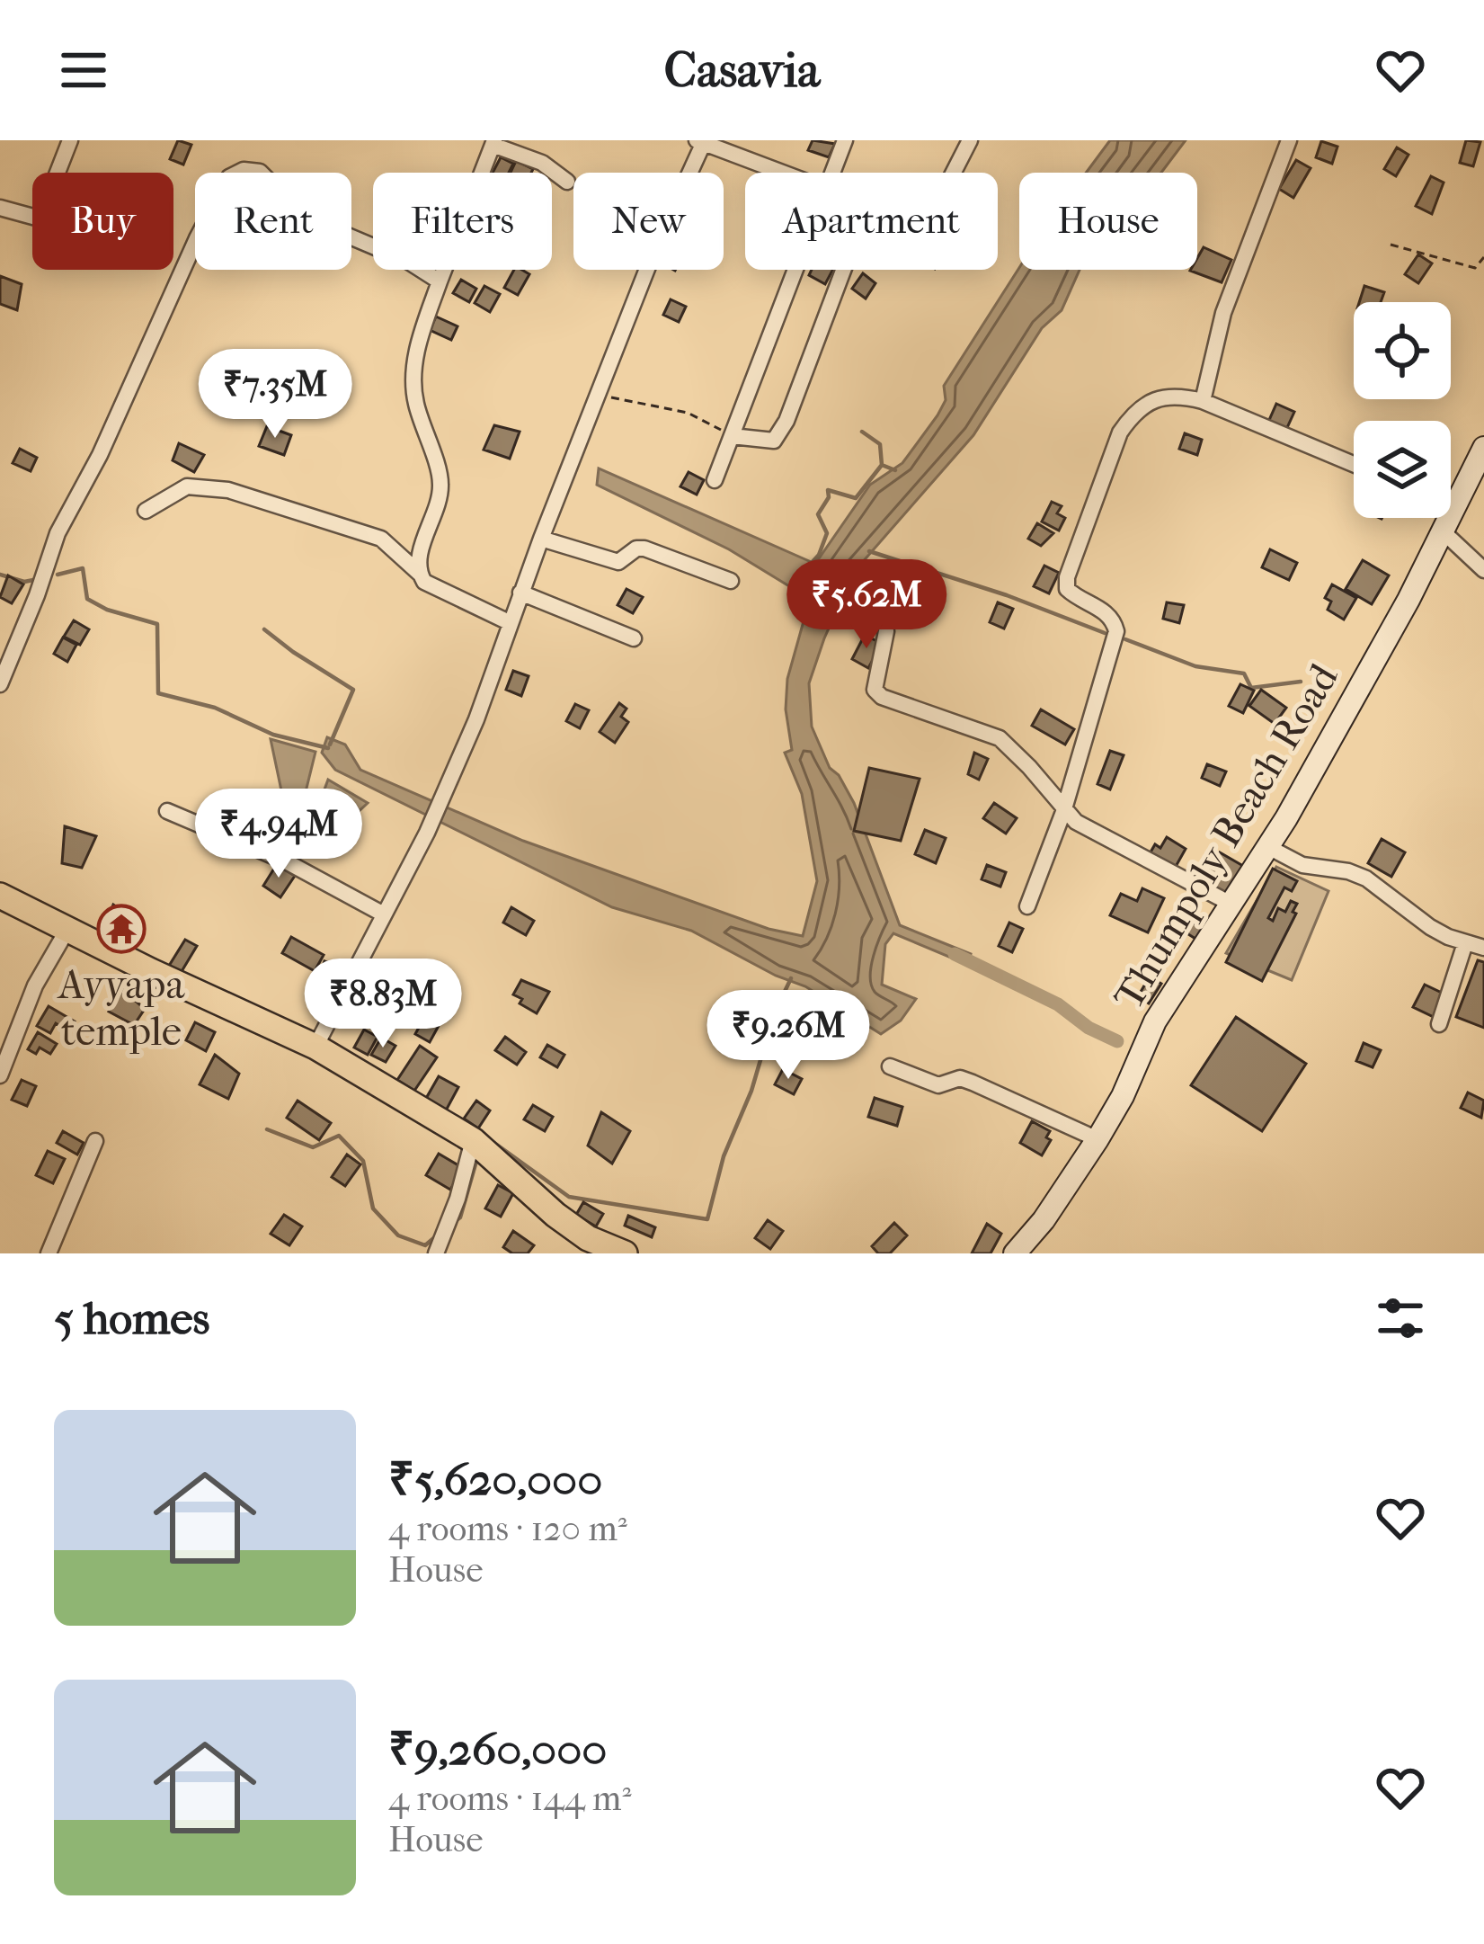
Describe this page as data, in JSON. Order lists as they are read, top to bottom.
{
  "streets": {
    "main road": ["Thumpoly Beach Road"]
  },
  "places": {
    "temple": ["Ayyapa temple"]
  },
  "page": {
    "header": "Casavia",
    "chip": [
      "Buy",
      "Rent",
      "Filters",
      "New",
      "Apartment",
      "House"
    ],
    "price": [
      "₹7.35M",
      "₹5.62M",
      "₹4.94M",
      "₹8.83M",
      "₹9.26M"
    ],
    "heading": "5 homes",
    "list": [
      {
        "name": "₹5,620,000",
        "note": "4 rooms · 120 m² · House"
      },
      {
        "name": "₹9,260,000",
        "note": "4 rooms · 144 m² · House"
      }
    ]
  }
}
